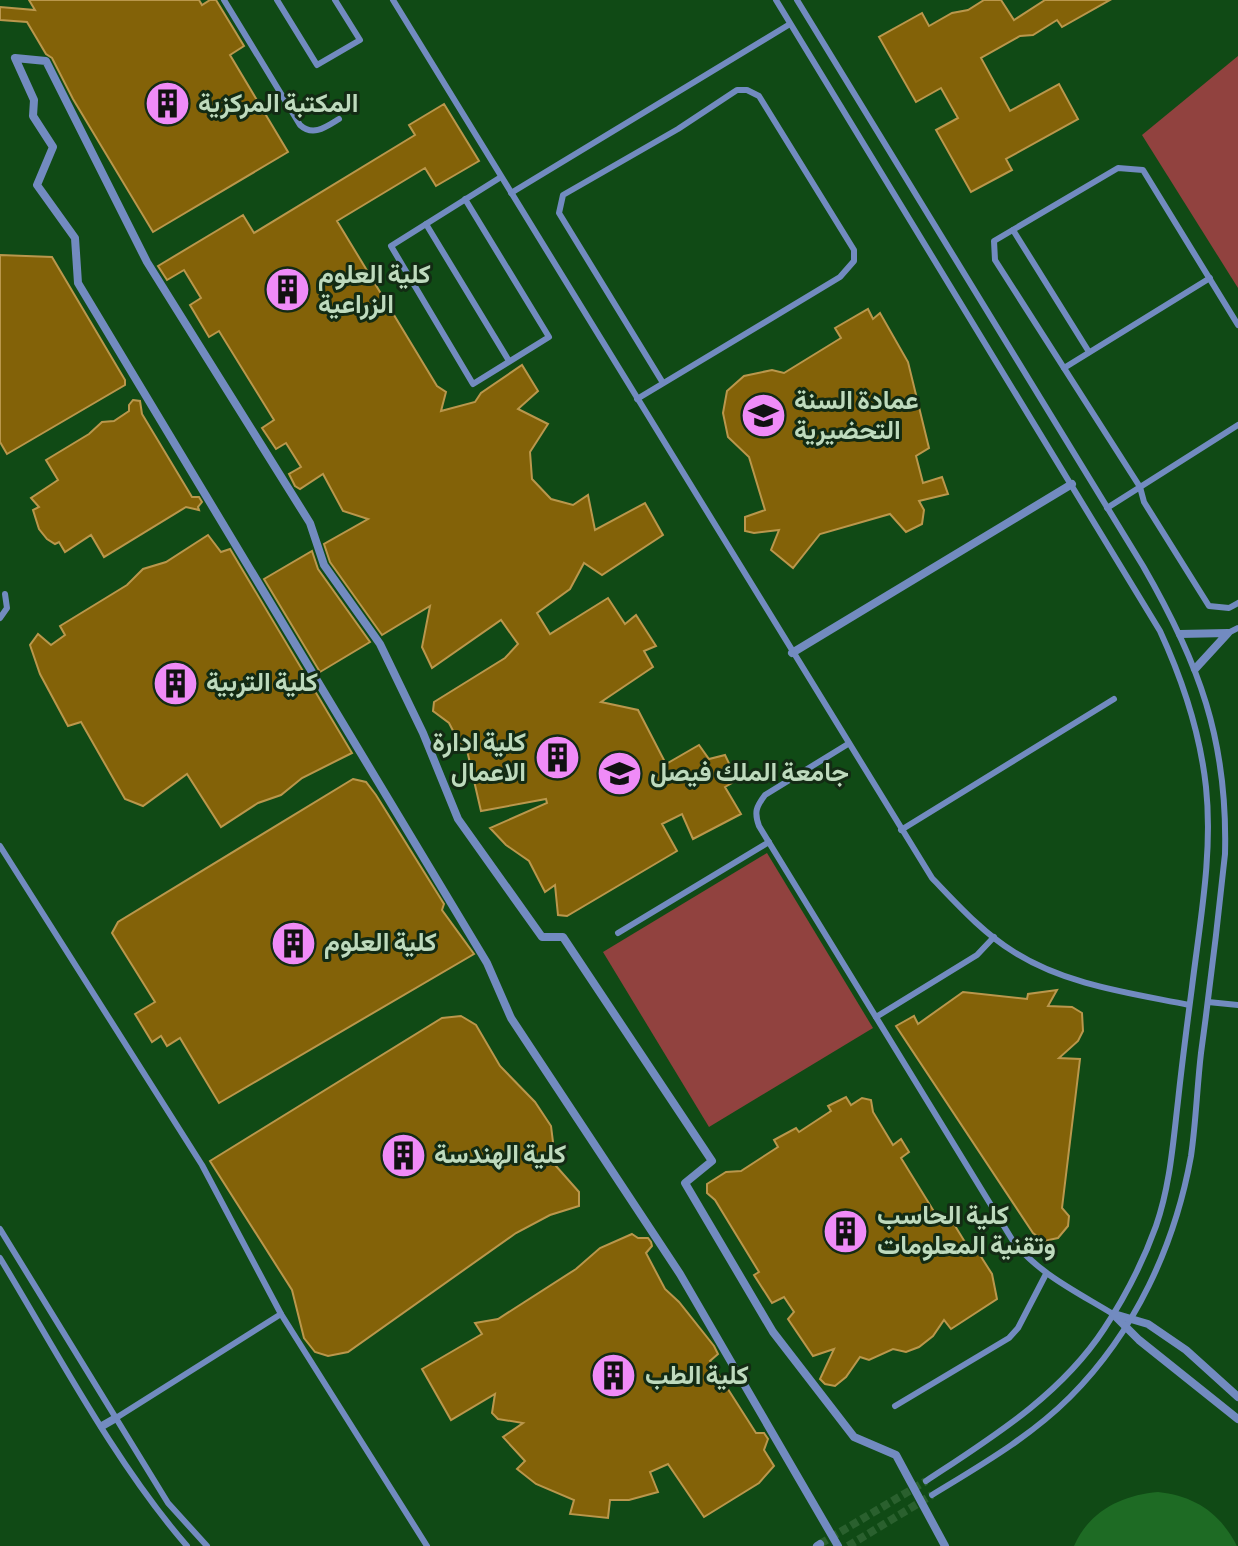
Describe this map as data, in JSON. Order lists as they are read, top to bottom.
{
  "places": {
    "building": [
      "المكتبة المركزية",
      "كلية العلوم الزراعية",
      "كلية التربية",
      "كلية ادارة الاعمال",
      "كلية العلوم",
      "كلية الهندسة",
      "كلية الحاسب وتقنية المعلومات",
      "كلية الطب"
    ],
    "school or university": ["عمادة السنة التحضيرية", "جامعة الملك فيصل"]
  }
}
